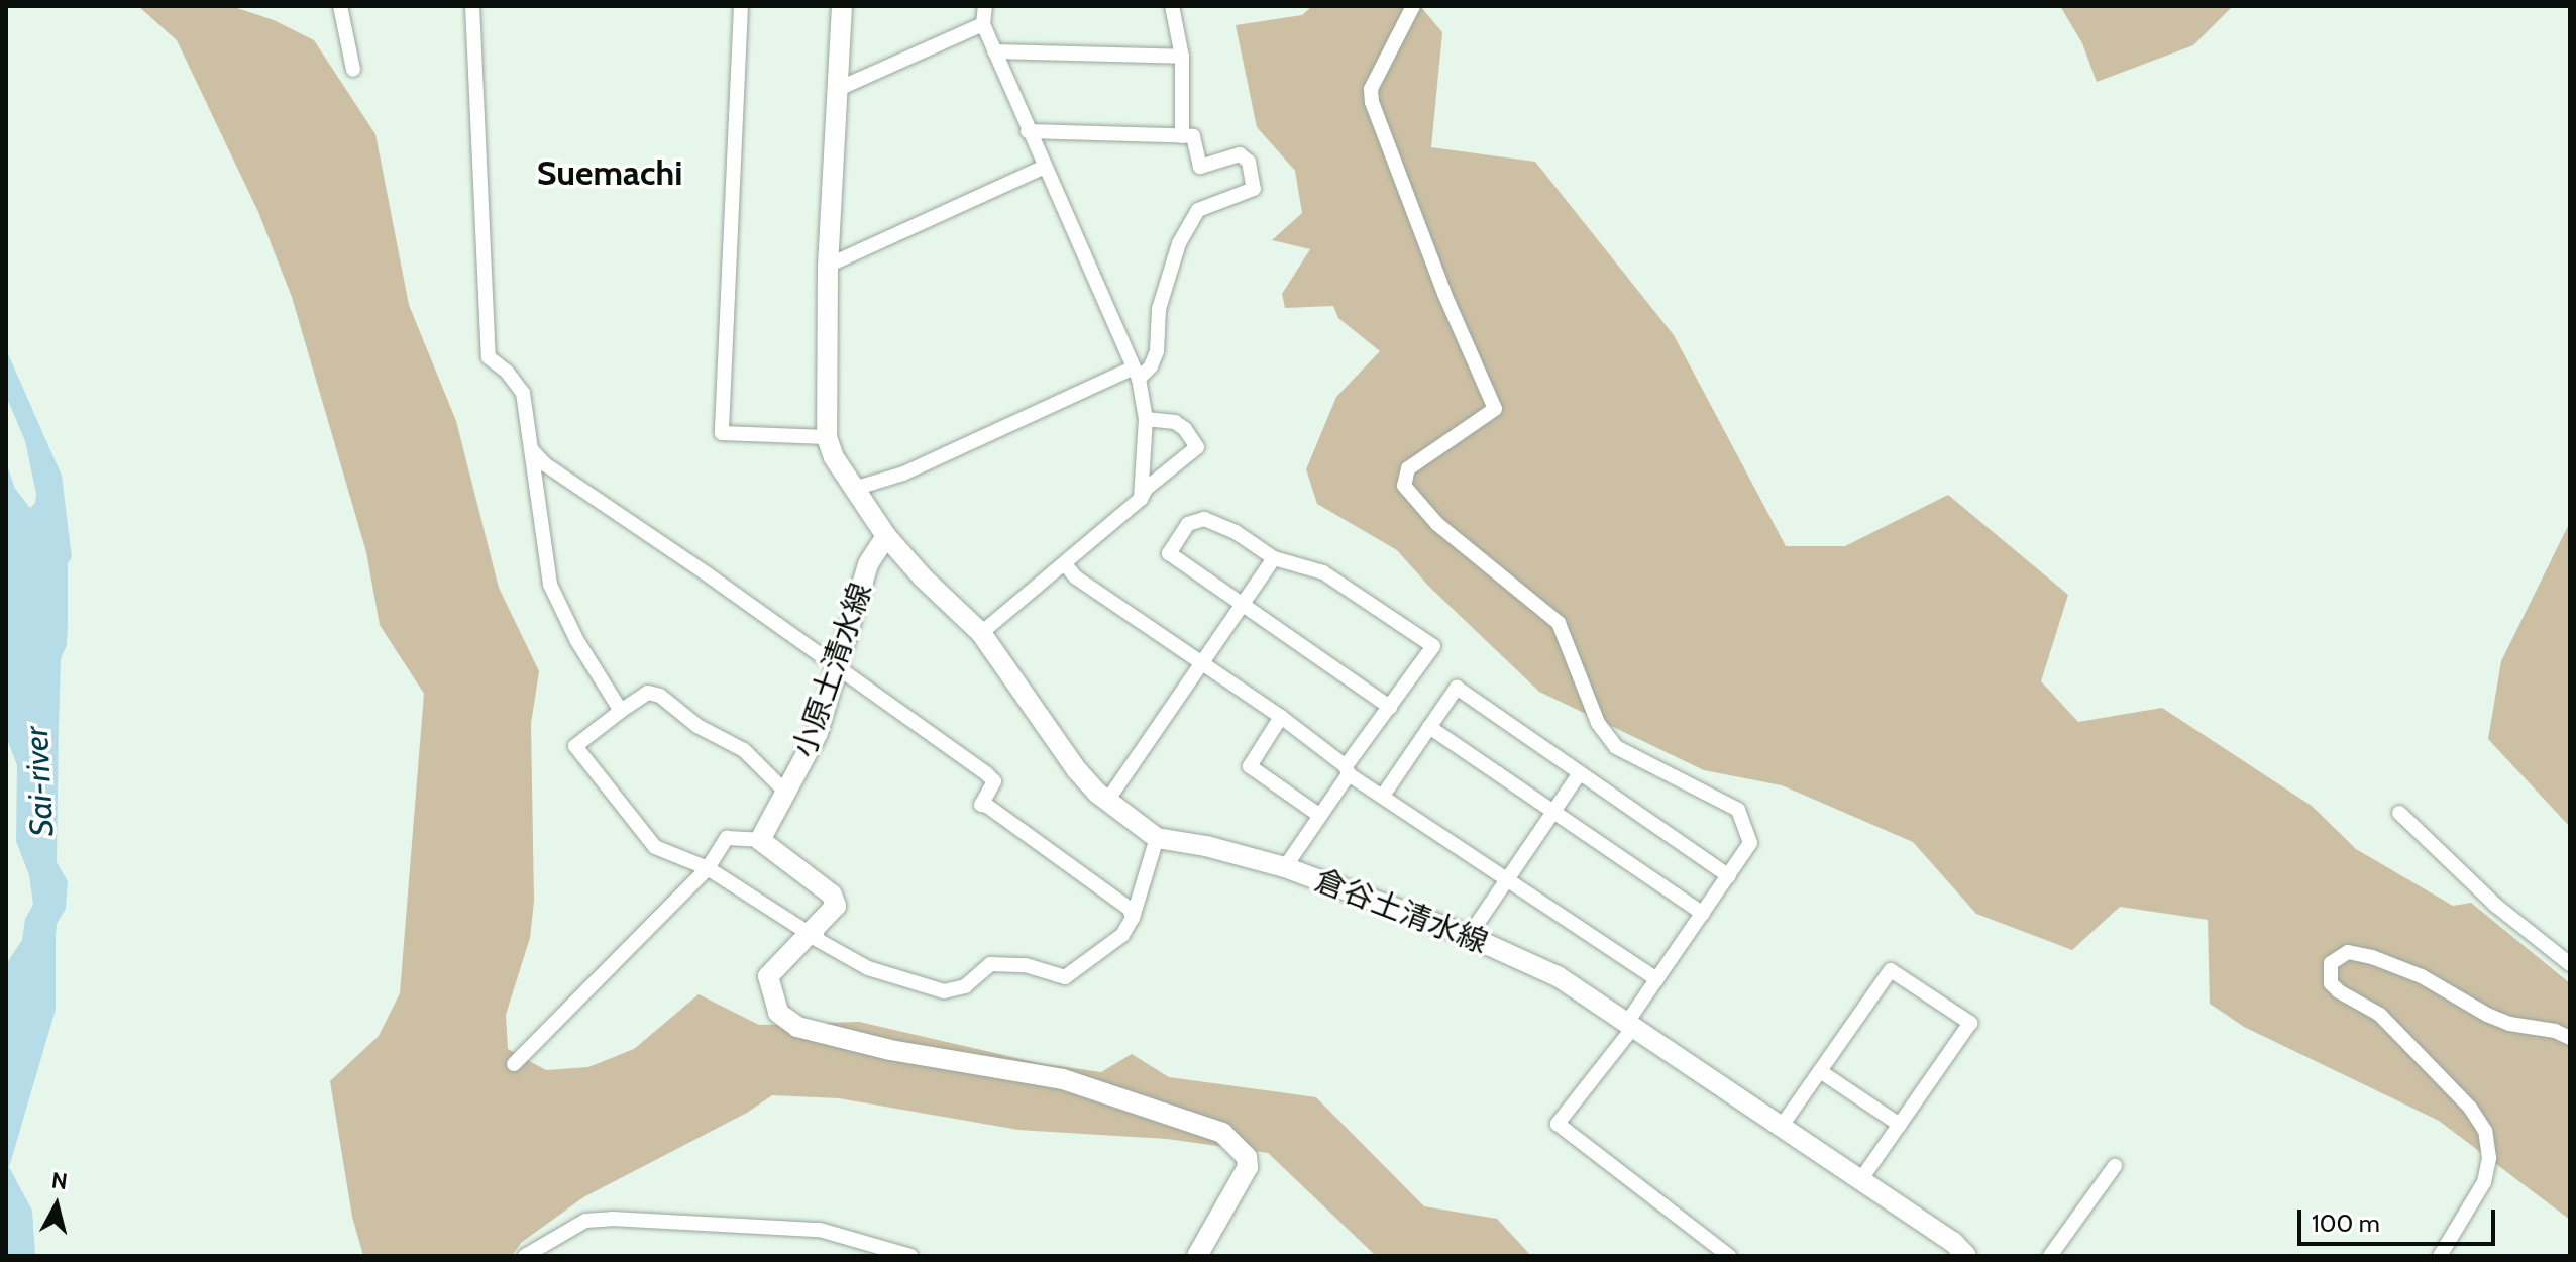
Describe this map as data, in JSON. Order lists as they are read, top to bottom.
{
  "streets": {
    "main road": ["小原土清水線", "倉谷土清水線"]
  },
  "crossings": [
    ["小原土清水線", "倉谷土清水線"]
  ],
  "districts": ["Suemachi"],
  "water": ["Sai-river"],
  "scale_bar": "100 m",
  "north": "top"
}
